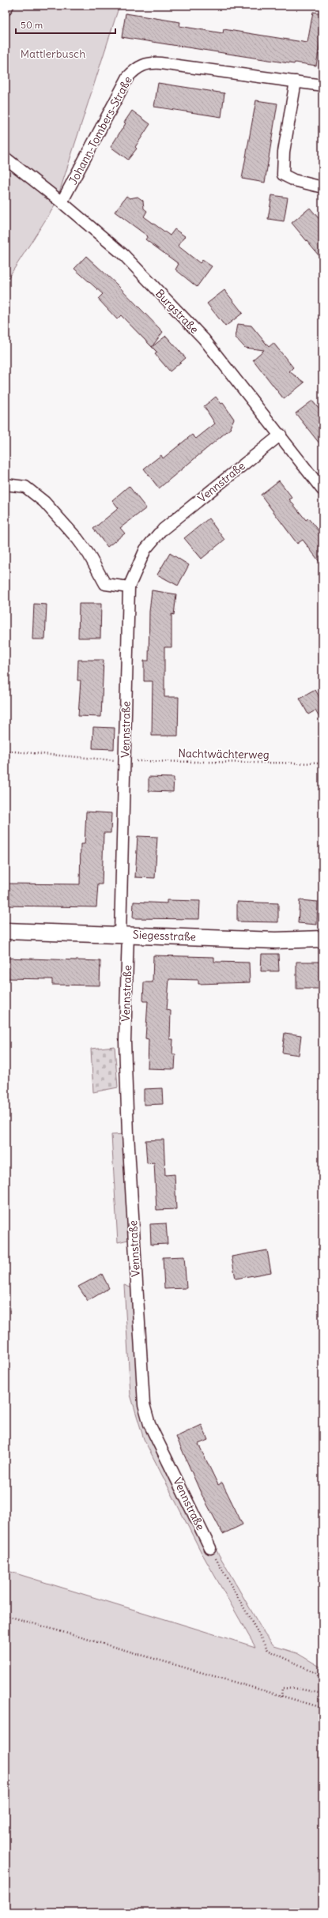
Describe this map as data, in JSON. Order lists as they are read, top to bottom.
{
  "streets": {
    "main road": ["Siegesstraße"],
    "street": ["Johann-Tombers-Straße", "Burgstraße", "Vennstraße"],
    "path": ["Nachtwächterweg"]
  },
  "crossings": [
    ["Johann-Tombers-Straße", "Burgstraße"],
    ["Burgstraße", "Vennstraße"],
    ["Vennstraße", "Nachtwächterweg"],
    ["Vennstraße", "Siegesstraße"]
  ],
  "parks": ["Mattlerbusch"],
  "scale_bar": "50 m"
}
